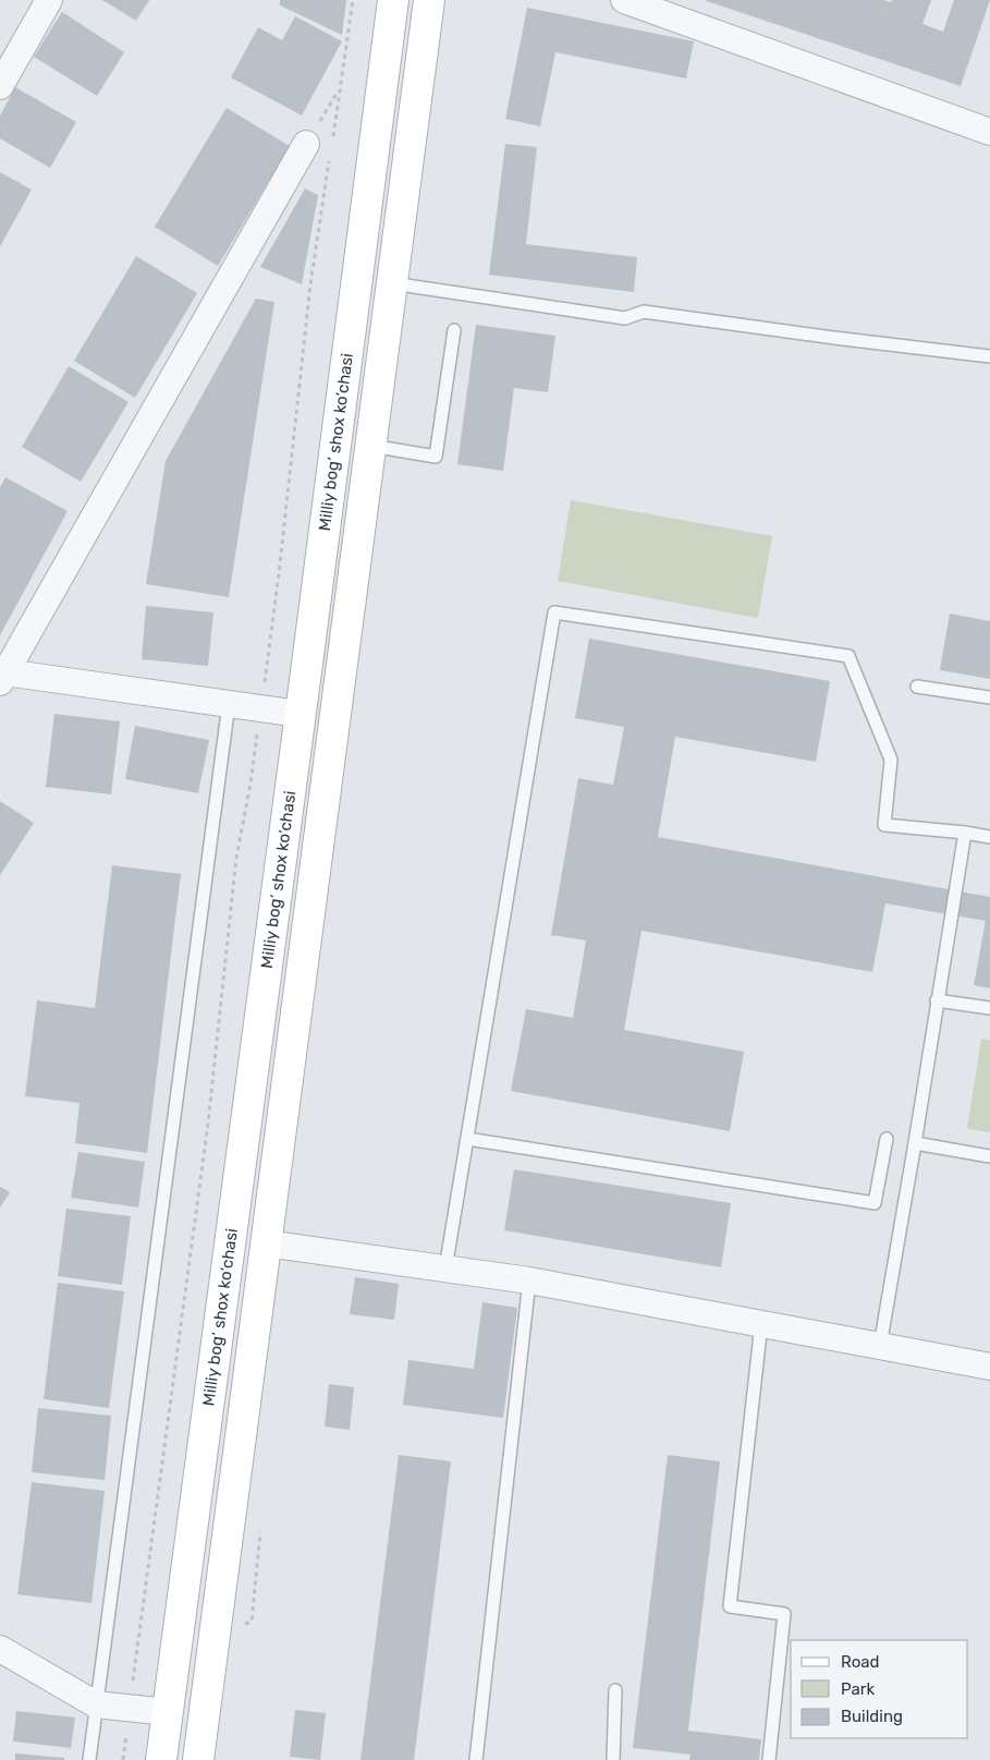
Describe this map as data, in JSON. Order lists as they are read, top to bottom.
{
  "streets": {
    "main road": ["Milliy bog‘ shox ko‘chasi"]
  },
  "legend": ["Road", "Park", "Building"]
}
